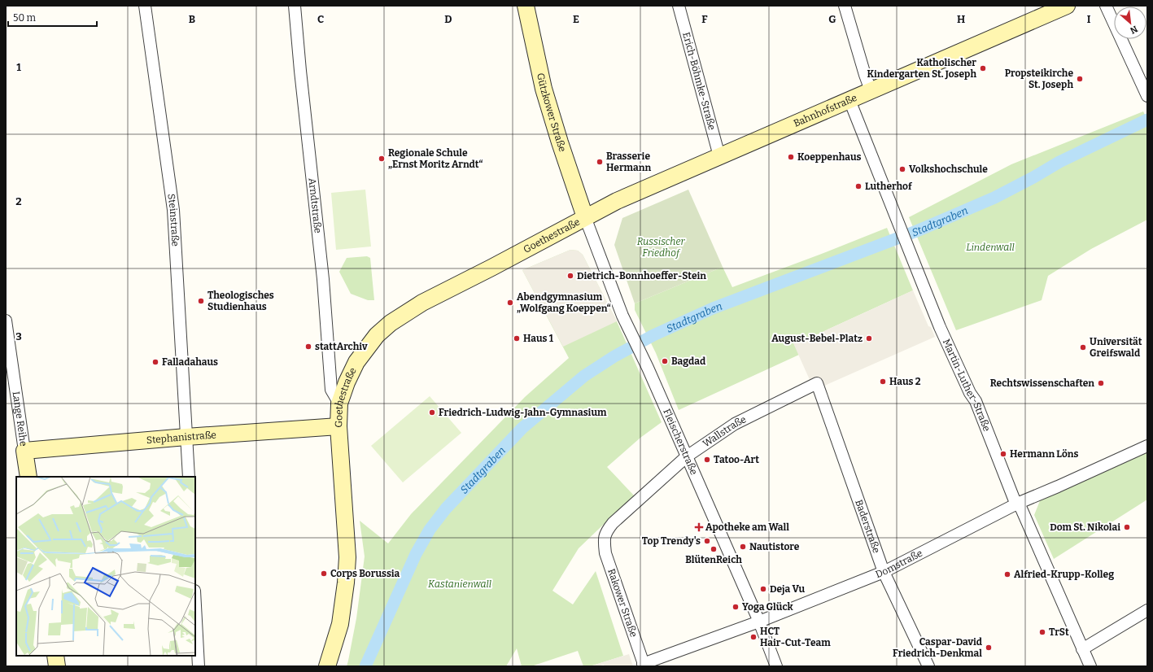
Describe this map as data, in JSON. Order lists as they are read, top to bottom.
{
  "streets": {
    "main road": [
      "Bahnhofstraße",
      "Gützkower Straße",
      "Goethestraße",
      "Lange Reihe",
      "Stephanistraße"
    ],
    "street": [
      "Erich-Böhmke-Straße",
      "Arndtstraße",
      "Steinstraße",
      "Martin-Luther-Straße",
      "Wallstraße",
      "Fleischerstraße",
      "Baderstraße",
      "Domstraße",
      "Rakower Straße"
    ]
  },
  "crossings": [
    ["Erich-Böhmke-Straße", "Bahnhofstraße"],
    ["Bahnhofstraße", "Gützkower Straße"],
    ["Bahnhofstraße", "Goethestraße"],
    ["Bahnhofstraße", "Martin-Luther-Straße"],
    ["Bahnhofstraße", "Fleischerstraße"],
    ["Gützkower Straße", "Goethestraße"],
    ["Gützkower Straße", "Fleischerstraße"],
    ["Arndtstraße", "Goethestraße"],
    ["Steinstraße", "Stephanistraße"],
    ["Goethestraße", "Stephanistraße"],
    ["Goethestraße", "Fleischerstraße"],
    ["Martin-Luther-Straße", "Domstraße"],
    ["Lange Reihe", "Stephanistraße"],
    ["Wallstraße", "Fleischerstraße"],
    ["Wallstraße", "Baderstraße"],
    ["Wallstraße", "Rakower Straße"],
    ["Fleischerstraße", "Domstraße"],
    ["Baderstraße", "Domstraße"],
    ["Domstraße", "Rakower Straße"]
  ],
  "water": ["Stadtgraben"],
  "parks": ["Russischer Friedhof", "Lindenwall", "Kastanienwall"],
  "places": {
    "other": [
      "Katholischer Kindergarten St. Joseph",
      "Propsteikirche St. Joseph",
      "Koeppenhaus",
      "Regionale Schule „Ernst Moritz Arndt“",
      "Brasserie Hermann",
      "Volkshochschule",
      "Lutherhof",
      "Dietrich-Bonnhoeffer-Stein",
      "Theologisches Studienhaus",
      "Abendgymnasium „Wolfgang Koeppen“",
      "Haus 1",
      "August-Bebel-Platz",
      "stattArchiv",
      "Universität Greifswald",
      "Bagdad",
      "Falladahaus",
      "Haus 2",
      "Rechtswissenschaften",
      "Friedrich-Ludwig-Jahn-Gymnasium",
      "Hermann Löns",
      "Tatoo-Art",
      "Dom St. Nikolai",
      "Top Trendy's",
      "Nautistore",
      "BlütenReich",
      "Corps Borussia",
      "Alfried-Krupp-Kolleg",
      "Deja Vu",
      "Yoga Glück",
      "TrSt",
      "HCT Hair-Cut-Team",
      "Caspar-David Friedrich-Denkmal"
    ],
    "health": ["Apotheke am Wall"]
  },
  "scale_bar": "50 m",
  "north": "bottom right",
  "grid": {
    "columns": [
      "B",
      "C",
      "D",
      "E",
      "F",
      "G",
      "H",
      "I"
    ],
    "rows": ["1", "2", "3"]
  }
}
